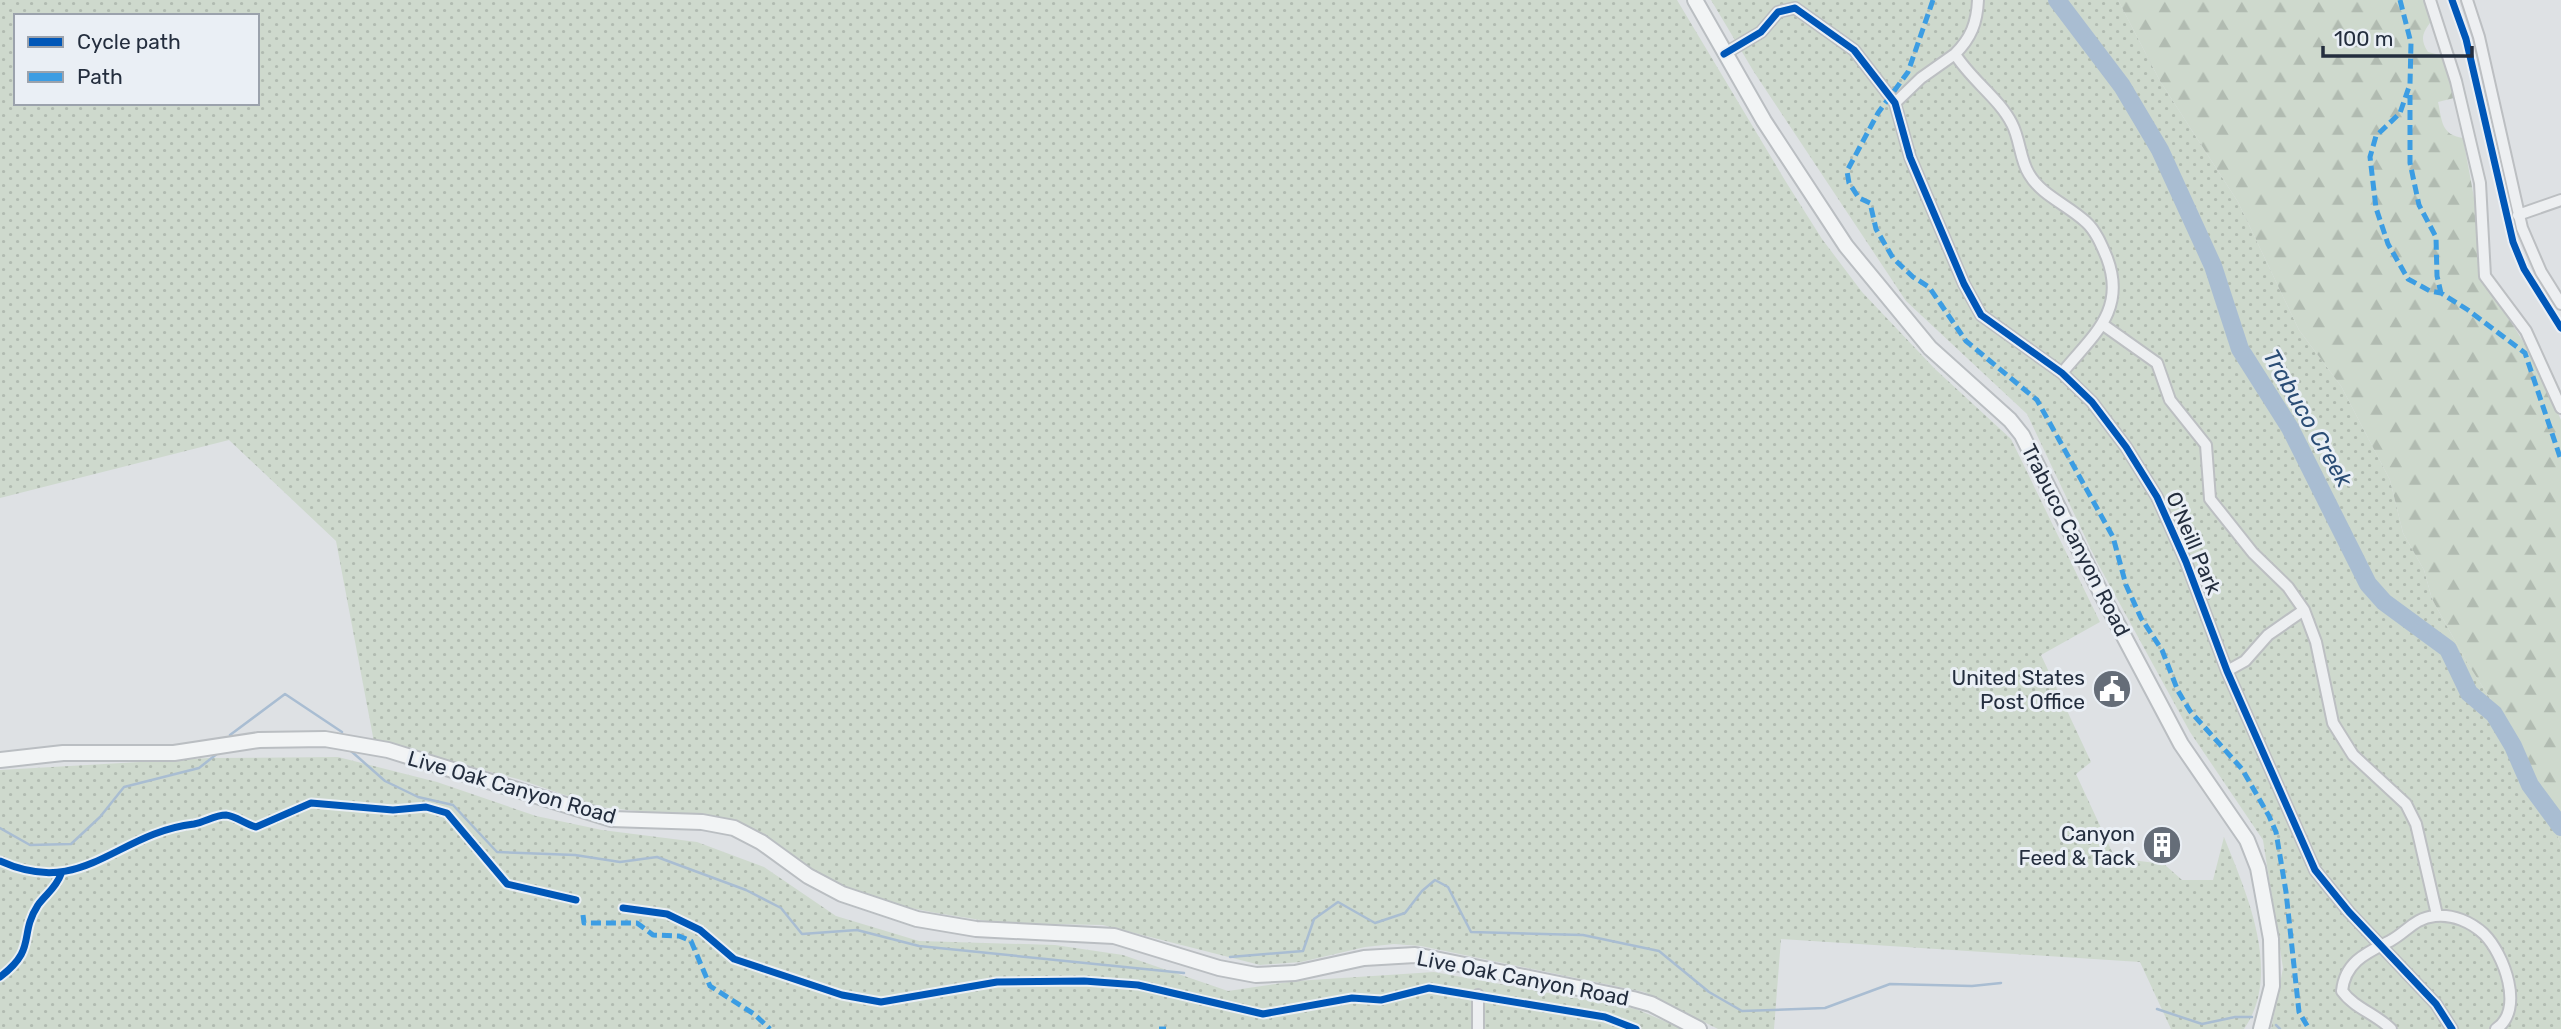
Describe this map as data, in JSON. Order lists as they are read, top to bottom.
{
  "streets": {
    "main road": ["Trabuco Canyon Road", "Live Oak Canyon Road"],
    "street": ["O'Neill Park"]
  },
  "crossings": [
    ["Trabuco Canyon Road", "O'Neill Park"]
  ],
  "water": ["Trabuco Creek"],
  "places": {
    "public building": ["United States Post Office"],
    "building": ["Canyon Feed & Tack"]
  },
  "legend": ["Cycle path", "Path"],
  "scale_bar": "100 m"
}
